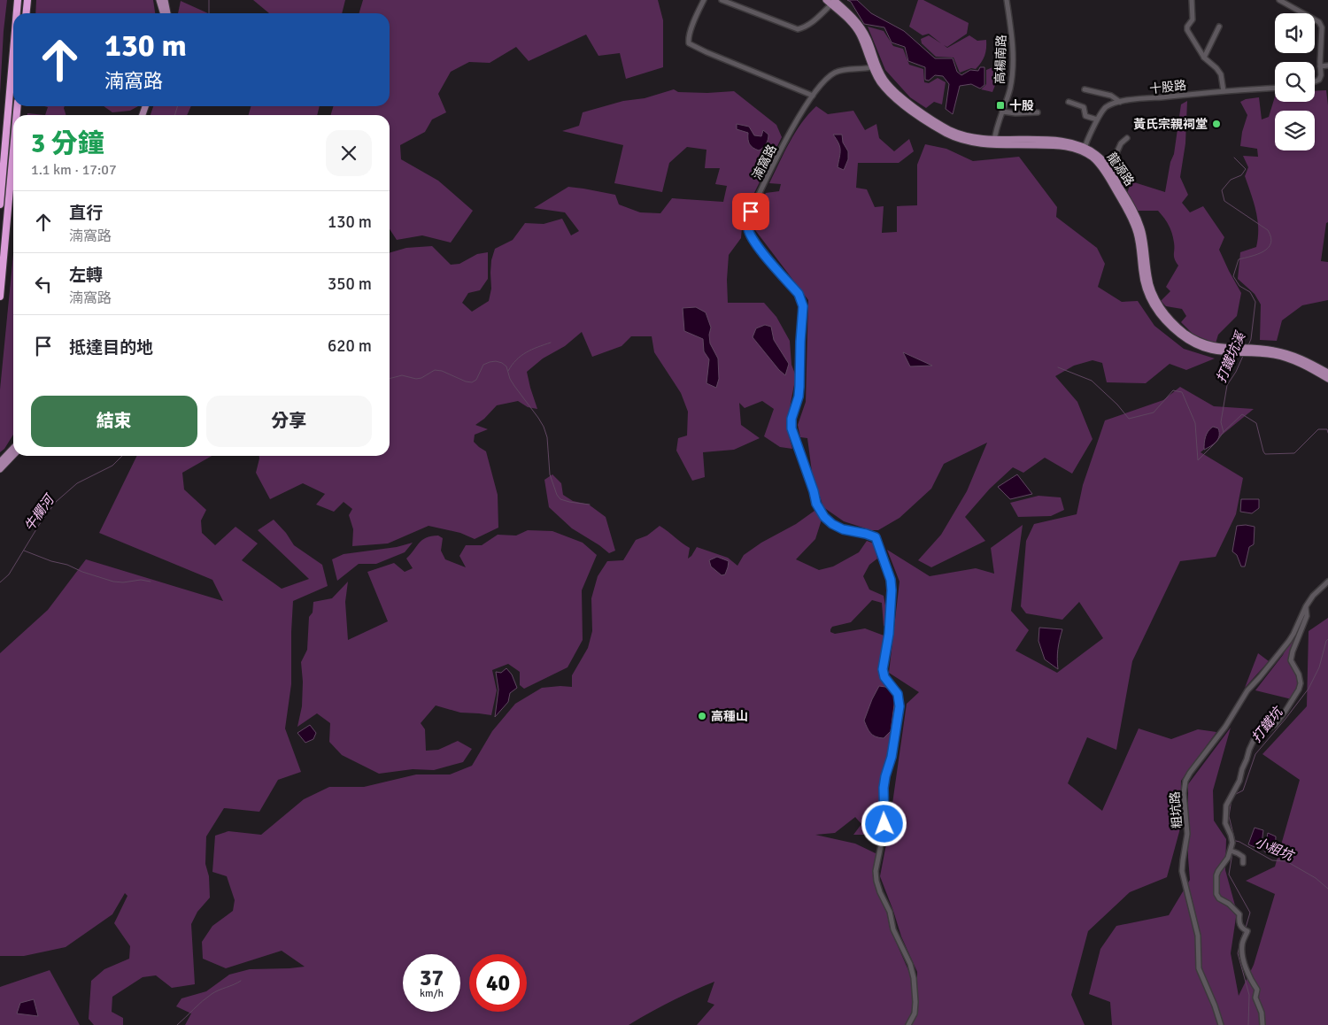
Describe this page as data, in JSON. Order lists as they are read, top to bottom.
{
  "streets": {
    "main road": ["龍源路"],
    "street": [
      "高楊南路",
      "十股路",
      "湳窩路",
      "粗坑路"
    ]
  },
  "crossings": [
    ["十股路", "龍源路"]
  ],
  "water": [
    "打鐵坑溪",
    "牛欄河",
    "打鐵坑",
    "小粗坑"
  ],
  "places": {
    "transit": ["十股"],
    "other": ["黃氏宗親祠堂", "高種山"]
  },
  "page": {
    "turn": ["130 m", "湳窩路"],
    "heading": ["3 分鐘", "1.1 km · 17:07"],
    "list": [
      {
        "name": "直行",
        "note": "湳窩路",
        "value": "130 m"
      },
      {
        "name": "左轉",
        "note": "湳窩路",
        "value": "350 m"
      },
      {
        "name": "抵達目的地",
        "value": "620 m"
      }
    ],
    "buttons": ["結束", "分享"],
    "speed": "37 km/h",
    "limit": "40"
  }
}
